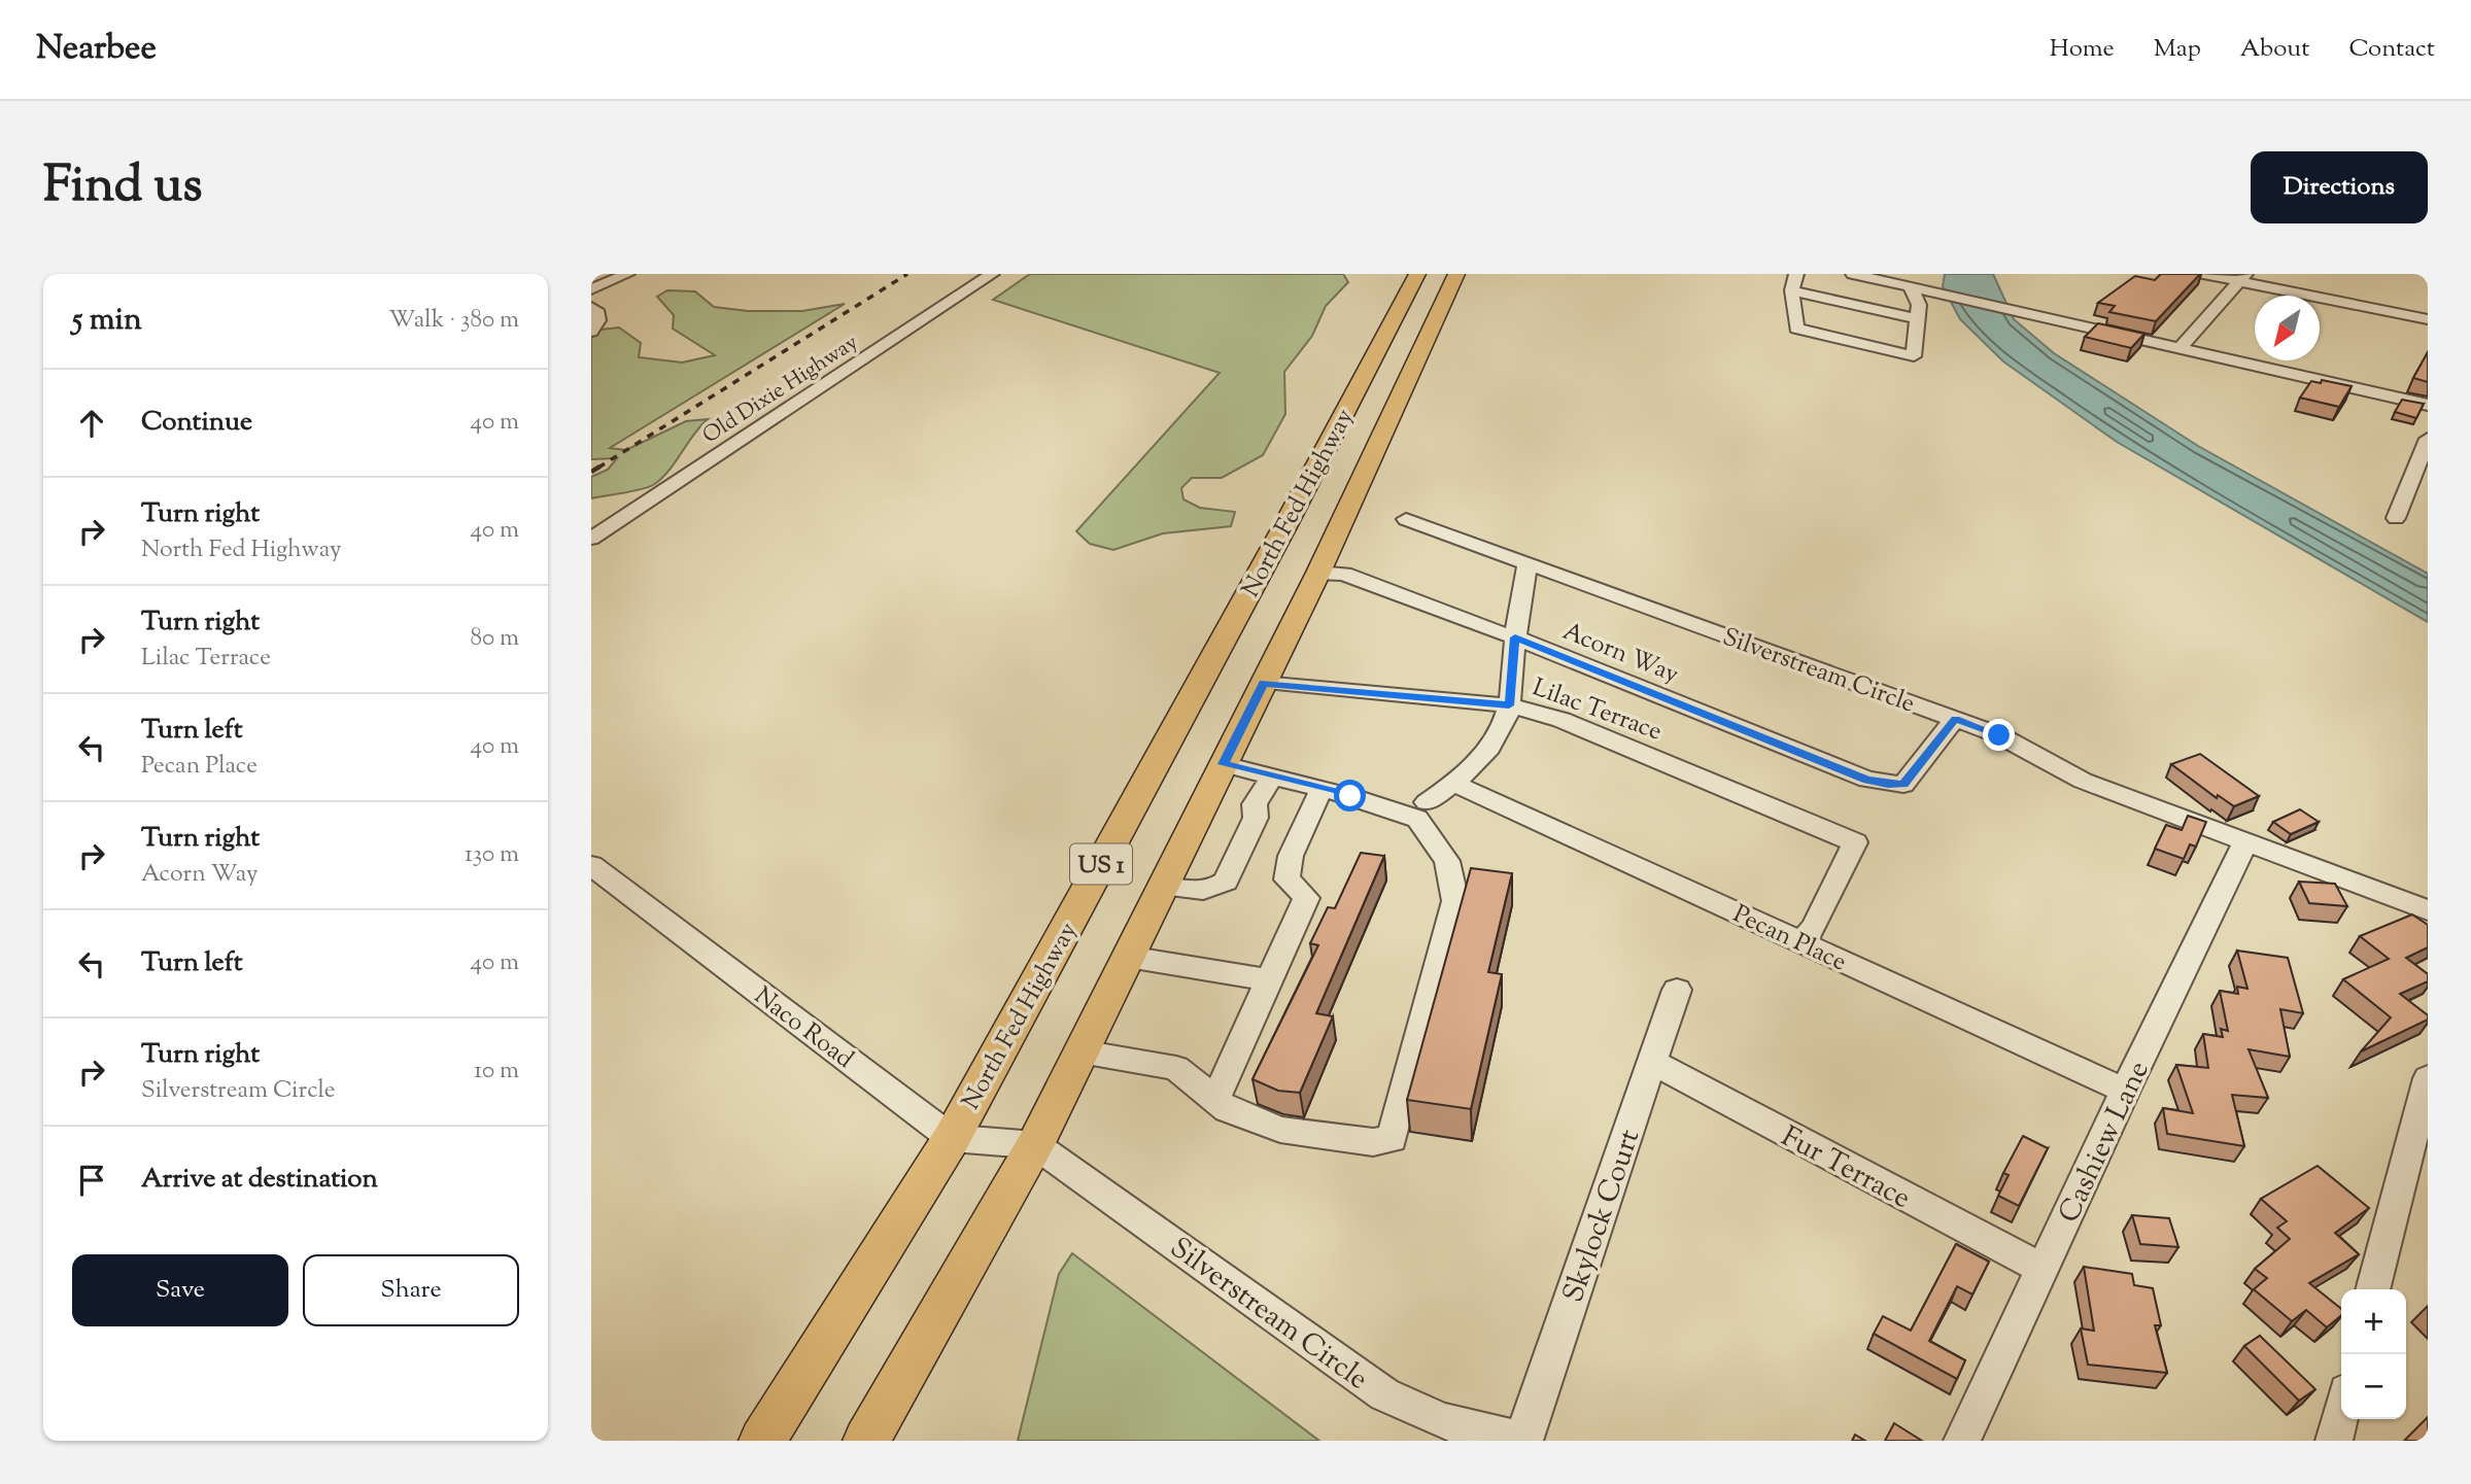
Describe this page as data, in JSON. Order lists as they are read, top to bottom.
{
  "streets": {
    "main road": ["North Fed Highway", "US 1"],
    "street": [
      "Old Dixie Highway",
      "Acorn Way",
      "Silverstream Circle",
      "Lilac Terrace",
      "Pecan Place",
      "Naco Road",
      "Cashiew Lane",
      "Fur Terrace",
      "Skylock Court"
    ]
  },
  "crossings": [
    ["North Fed Highway", "Acorn Way"],
    ["North Fed Highway", "Silverstream Circle"],
    ["North Fed Highway", "Lilac Terrace"],
    ["North Fed Highway", "Naco Road"],
    ["Acorn Way", "Silverstream Circle"],
    ["Silverstream Circle", "Cashiew Lane"],
    ["Silverstream Circle", "Skylock Court"],
    ["Lilac Terrace", "Pecan Place"],
    ["Pecan Place", "Cashiew Lane"],
    ["Cashiew Lane", "Fur Terrace"],
    ["Fur Terrace", "Skylock Court"]
  ],
  "north": "bottom left",
  "page": {
    "header": "Nearbee",
    "nav": [
      "Home",
      "Map",
      "About",
      "Contact"
    ],
    "title": "Find us",
    "buttons": [
      "Directions",
      ["Save", "Share"]
    ],
    "heading": ["5 min", "Walk · 380 m"],
    "list": [
      ["Continue", "40 m"],
      ["Turn right", "North Fed Highway", "40 m"],
      ["Turn right", "Lilac Terrace", "80 m"],
      ["Turn left", "Pecan Place", "40 m"],
      ["Turn right", "Acorn Way", "130 m"],
      ["Turn left", "40 m"],
      ["Turn right", "Silverstream Circle", "10 m"],
      "Arrive at destination"
    ],
    "map_buttons": ["+", "−"]
  }
}
